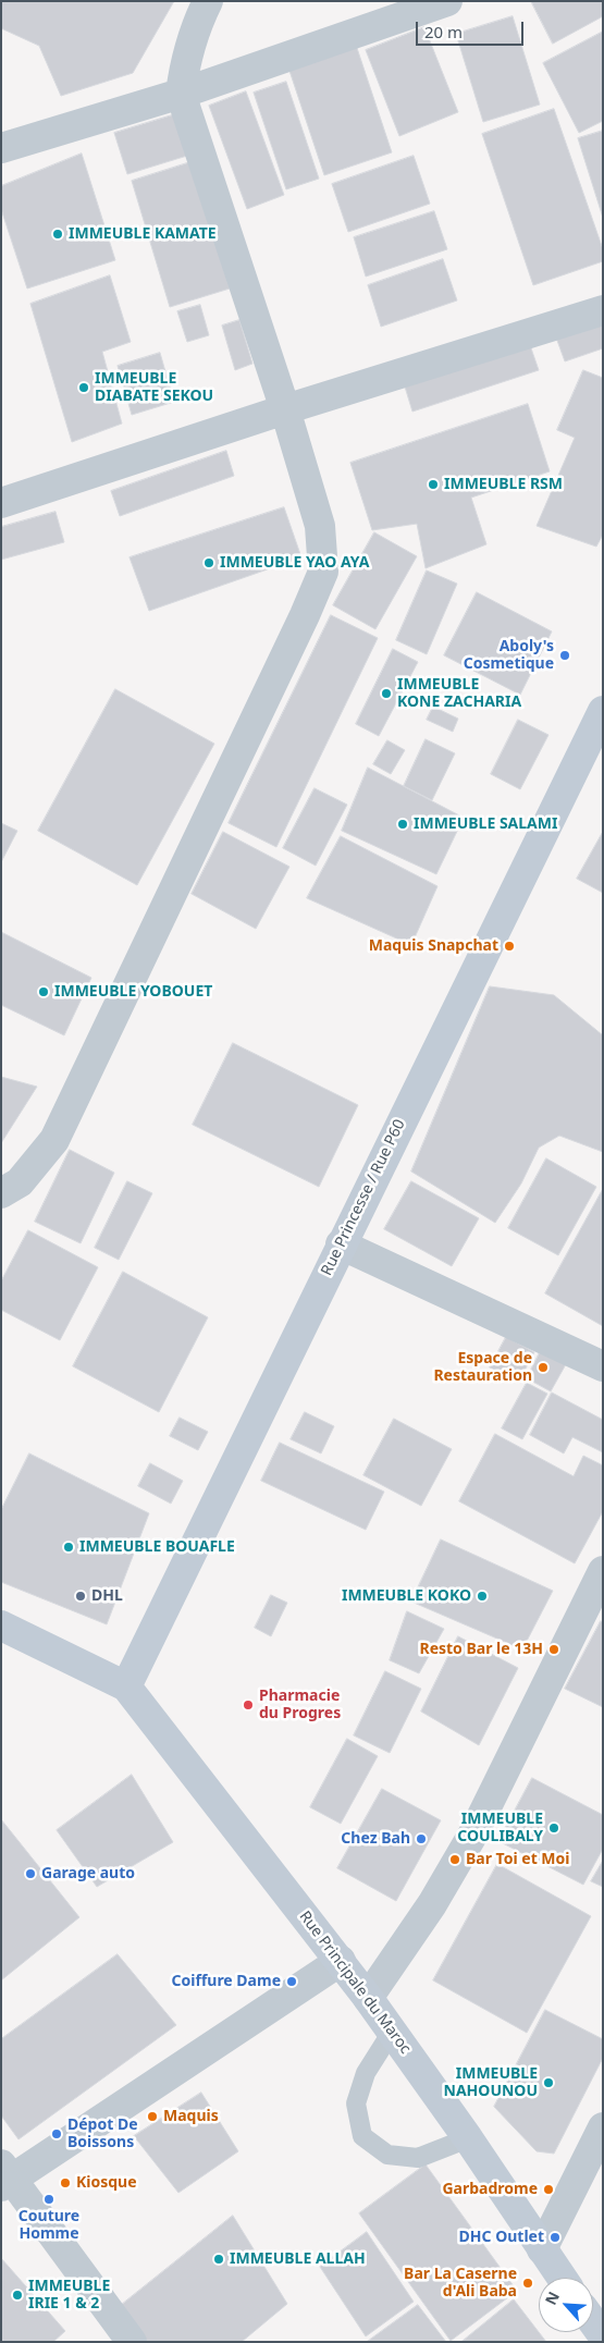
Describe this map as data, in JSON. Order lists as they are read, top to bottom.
{
  "streets": {
    "street": ["Rue Princesse / Rue P60", "Rue Principale du Maroc"]
  },
  "crossings": [
    ["Rue Princesse / Rue P60", "Rue Principale du Maroc"]
  ],
  "places": [
    "IMMEUBLE KAMATE",
    "IMMEUBLE DIABATE SEKOU",
    "IMMEUBLE RSM",
    "IMMEUBLE YAO AYA",
    "Aboly's Cosmetique",
    "IMMEUBLE KONE ZACHARIA",
    "IMMEUBLE SALAMI",
    "Maquis Snapchat",
    "IMMEUBLE YOBOUET",
    "Espace de Restauration",
    "IMMEUBLE BOUAFLE",
    "DHL",
    "IMMEUBLE KOKO",
    "Resto Bar le 13H",
    "Pharmacie du Progres",
    "IMMEUBLE COULIBALY",
    "Chez Bah",
    "Bar Toi et Moi",
    "Garage auto",
    "Coiffure Dame",
    "IMMEUBLE NAHOUNOU",
    "Maquis",
    "Dépot De Boissons",
    "Kiosque",
    "Garbadrome",
    "Couture Homme",
    "DHC Outlet",
    "IMMEUBLE ALLAH",
    "Bar La Caserne d'Ali Baba",
    "IMMEUBLE IRIE 1 & 2"
  ],
  "scale_bar": "20 m",
  "north": "top left"
}
